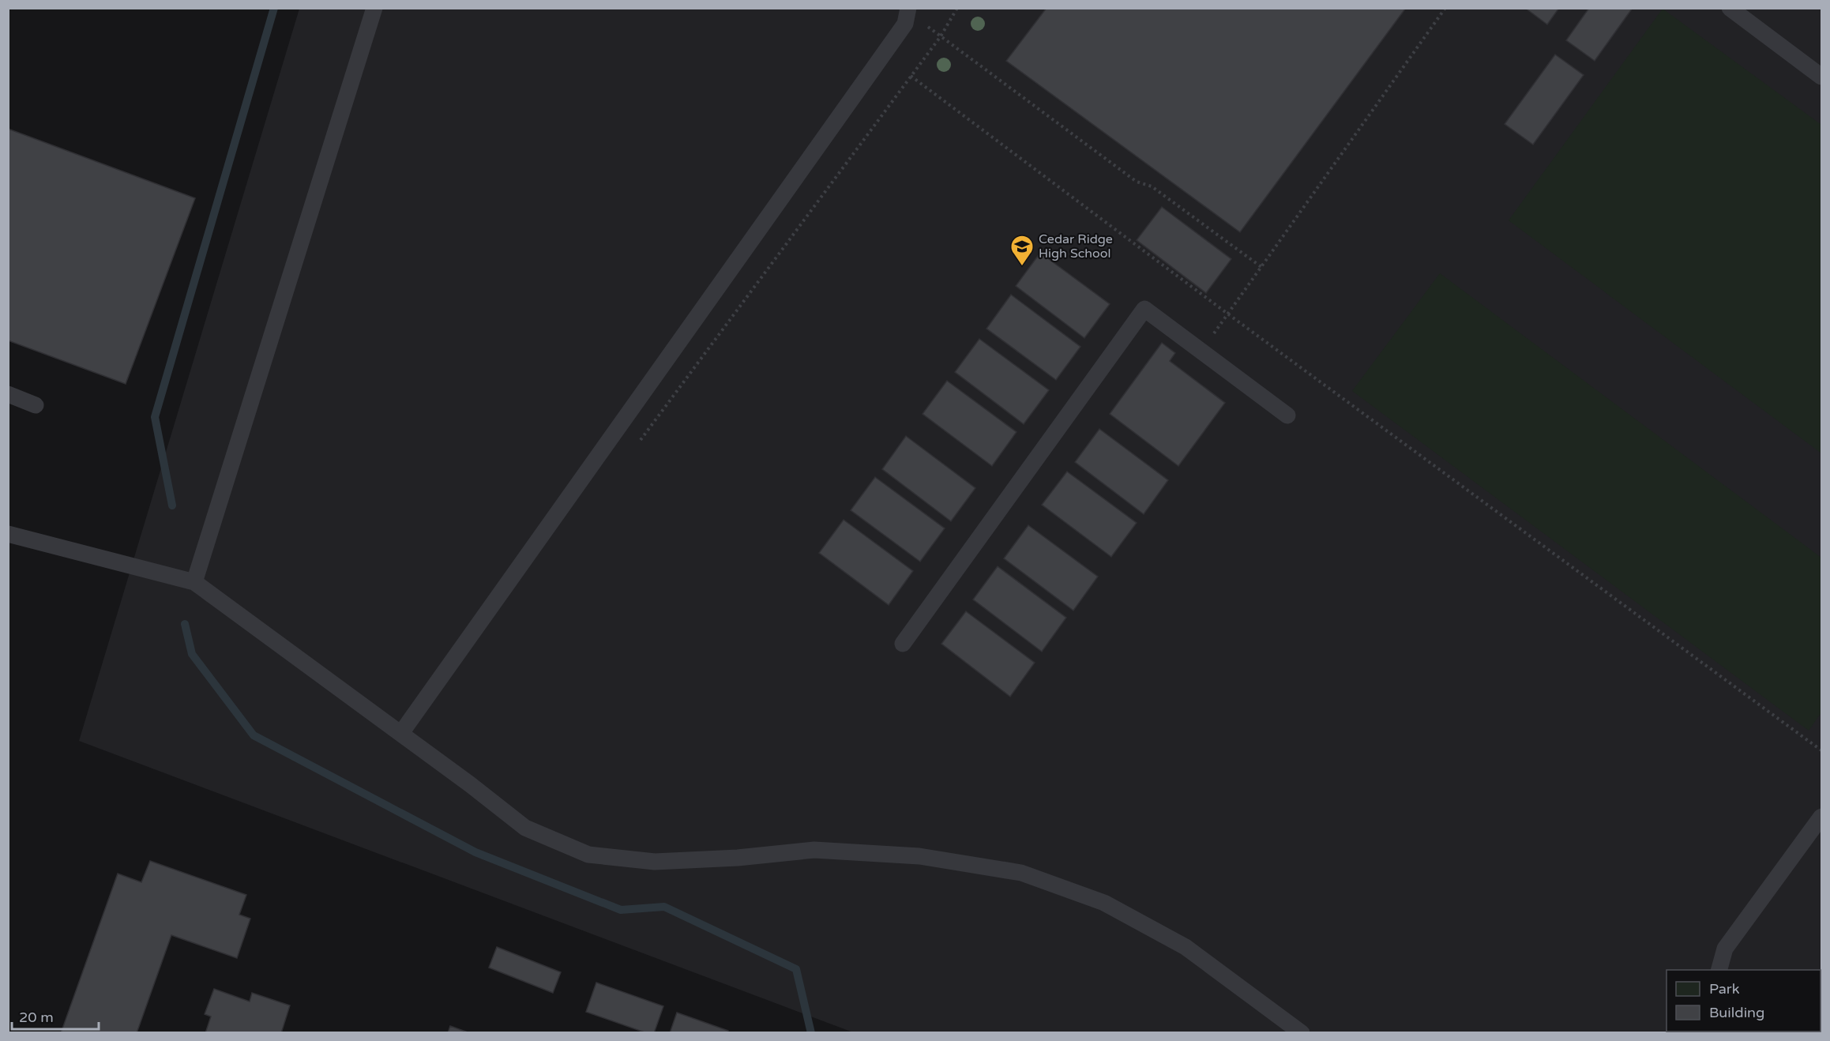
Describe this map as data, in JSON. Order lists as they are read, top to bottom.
{
  "places": {
    "school or university": ["Cedar Ridge High School"]
  },
  "legend": ["Park", "Building"],
  "scale_bar": "20 m"
}
